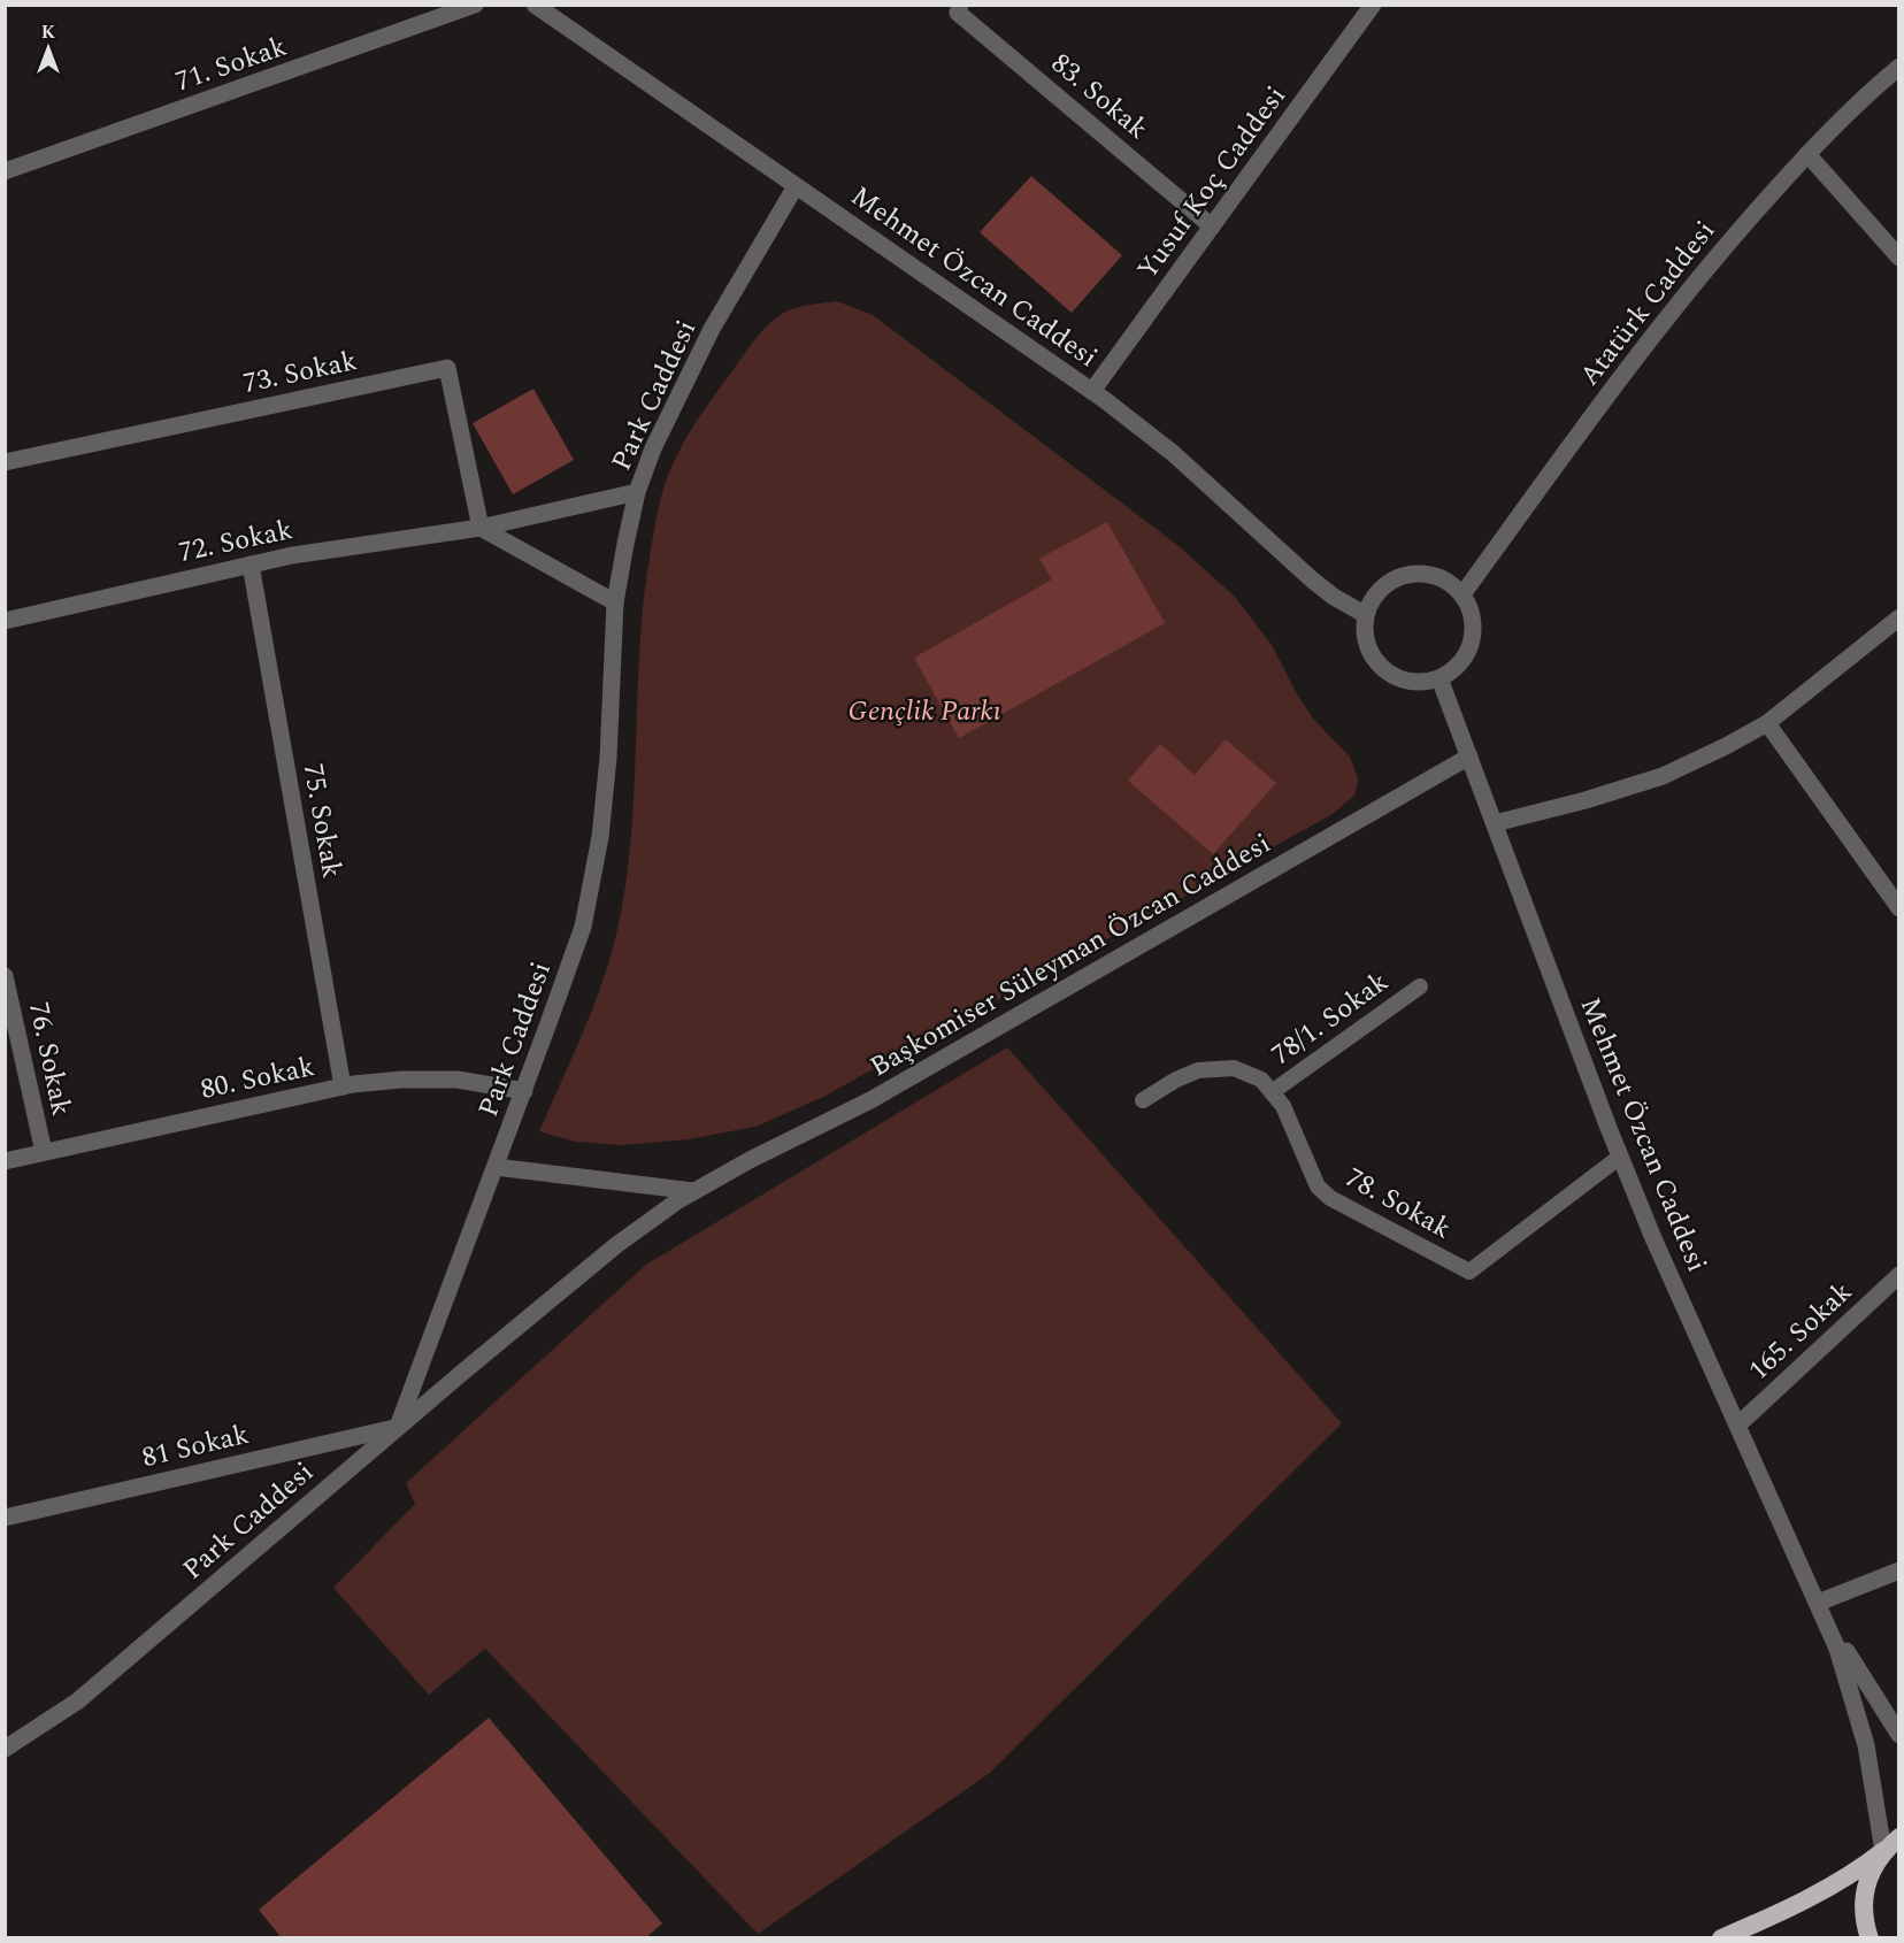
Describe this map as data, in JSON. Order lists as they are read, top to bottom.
{
  "streets": {
    "street": [
      "71. Sokak",
      "83. Sokak",
      "Yusuf Koç Caddesi",
      "Mehmet Özcan Caddesi",
      "Atatürk Caddesi",
      "73. Sokak",
      "Park Caddesi",
      "72. Sokak",
      "75. Sokak",
      "Başkomiser Süleyman Özcan Caddesi",
      "76. Sokak",
      "80. Sokak",
      "165. Sokak",
      "81 Sokak"
    ],
    "lane": ["78/1. Sokak", "78. Sokak"]
  },
  "crossings": [
    ["83. Sokak", "Yusuf Koç Caddesi"],
    ["Yusuf Koç Caddesi", "Mehmet Özcan Caddesi"],
    ["Mehmet Özcan Caddesi", "Atatürk Caddesi"],
    ["Mehmet Özcan Caddesi", "Park Caddesi"],
    ["Mehmet Özcan Caddesi", "Başkomiser Süleyman Özcan Caddesi"],
    ["Mehmet Özcan Caddesi", "78. Sokak"],
    ["Mehmet Özcan Caddesi", "165. Sokak"],
    ["73. Sokak", "72. Sokak"],
    ["Park Caddesi", "72. Sokak"],
    ["Park Caddesi", "Başkomiser Süleyman Özcan Caddesi"],
    ["Park Caddesi", "80. Sokak"],
    ["Park Caddesi", "81 Sokak"],
    ["72. Sokak", "75. Sokak"],
    ["75. Sokak", "80. Sokak"],
    ["Başkomiser Süleyman Özcan Caddesi", "81 Sokak"],
    ["78/1. Sokak", "78. Sokak"],
    ["76. Sokak", "80. Sokak"]
  ],
  "parks": ["Gençlik Parkı"],
  "north": "top"
}
